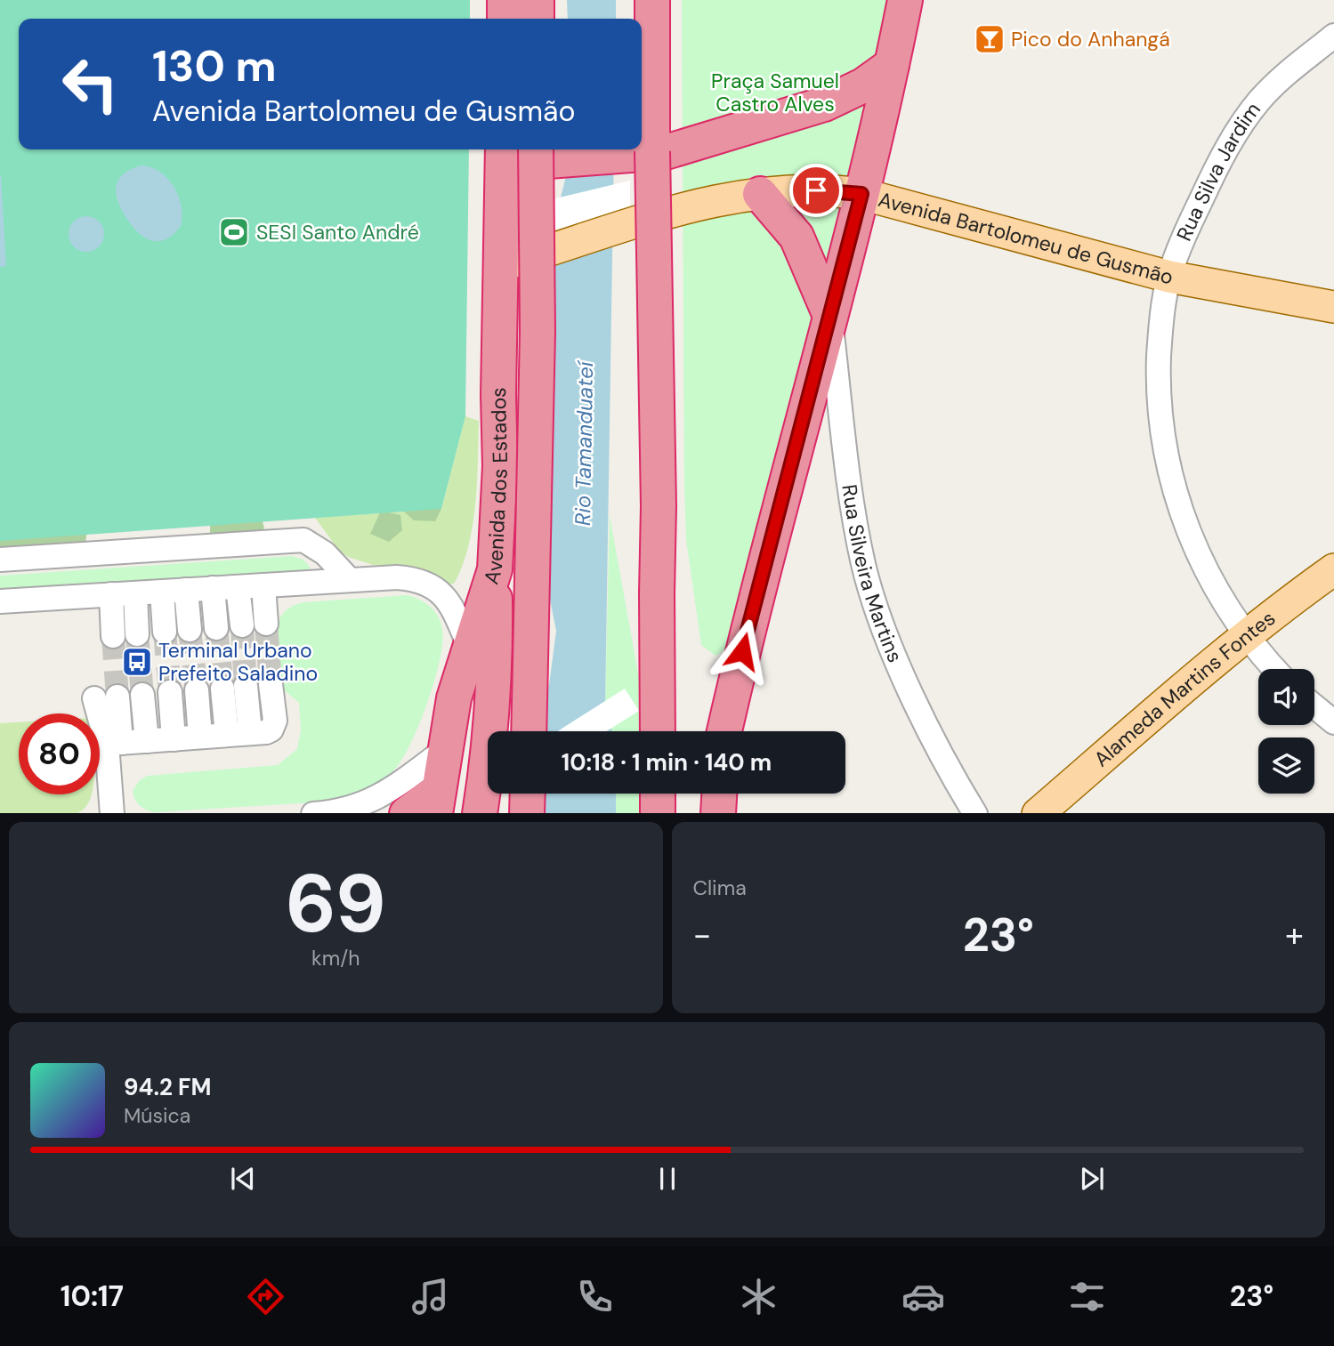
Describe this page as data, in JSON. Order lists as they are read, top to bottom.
{
  "streets": {
    "highway": ["Avenida dos Estados"],
    "main road": ["Avenida Bartolomeu de Gusmão", "Alameda Martins Fontes"],
    "street": ["Rua Silva Jardim", "Rua Silveira Martins"]
  },
  "crossings": [
    ["Rua Silva Jardim", "Avenida Bartolomeu de Gusmão"],
    ["Rua Silva Jardim", "Alameda Martins Fontes"],
    ["Avenida Bartolomeu de Gusmão", "Avenida dos Estados"]
  ],
  "water": ["Rio Tamanduateí"],
  "parks": ["Praça Samuel Castro Alves"],
  "places": {
    "bar": ["Pico do Anhangá"],
    "sports": ["SESI Santo André"],
    "bus stop": ["Terminal Urbano Prefeito Saladino"]
  },
  "page": {
    "turn": ["130 m", "Avenida Bartolomeu de Gusmão"],
    "limit": "80",
    "trip": "10:18 · 1 min · 140 m",
    "tile": [
      ["69", "km/h"],
      "Clima"
    ],
    "heat": ["−", "23°", "+"],
    "song": ["94.2 FM", "Música"],
    "tabs": ["10:17", "23°"]
  }
}
